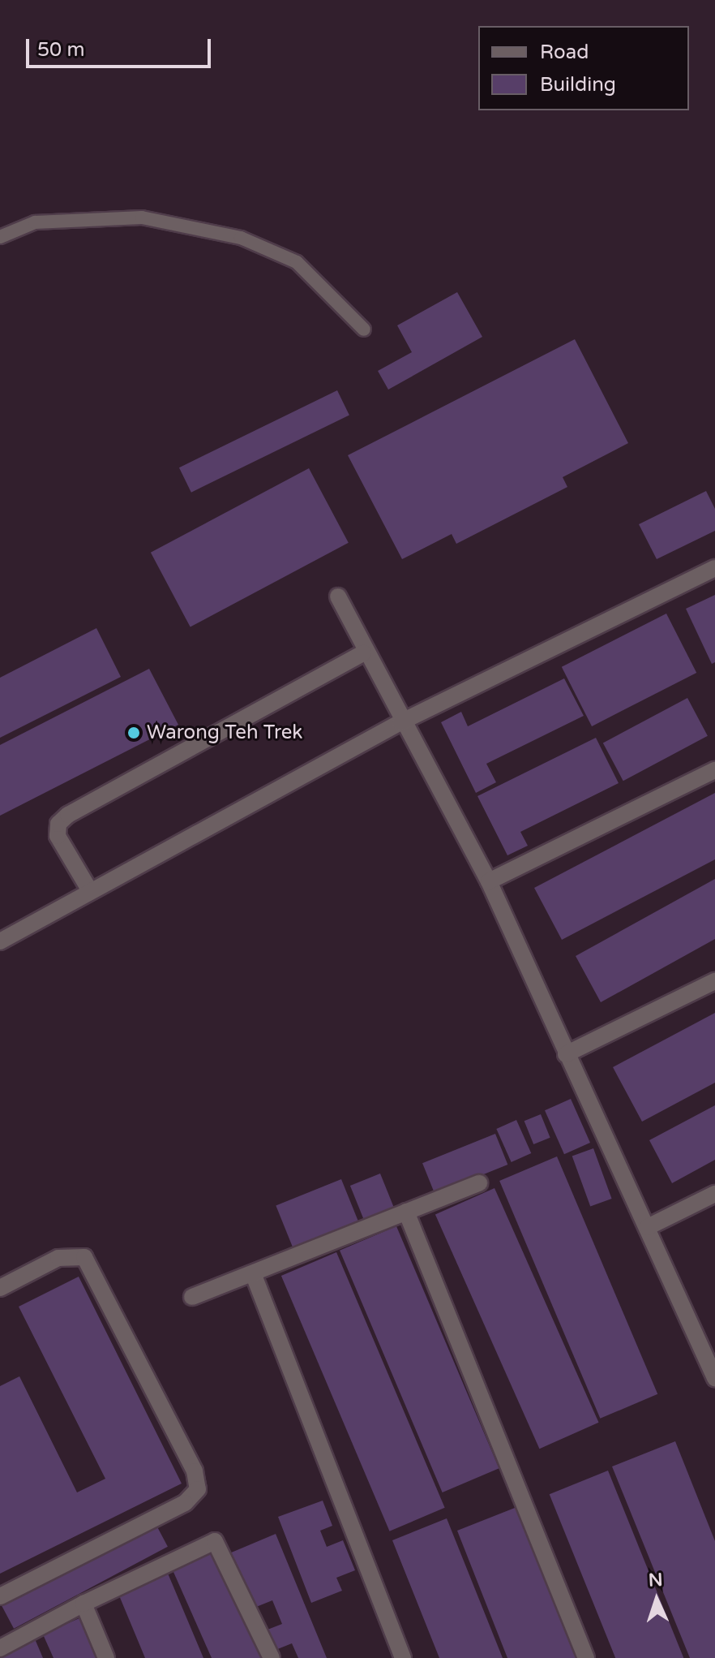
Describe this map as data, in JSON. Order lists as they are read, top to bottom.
{
  "places": ["Warong Teh Trek"],
  "legend": ["Road", "Building"],
  "scale_bar": "50 m",
  "north": "top"
}
